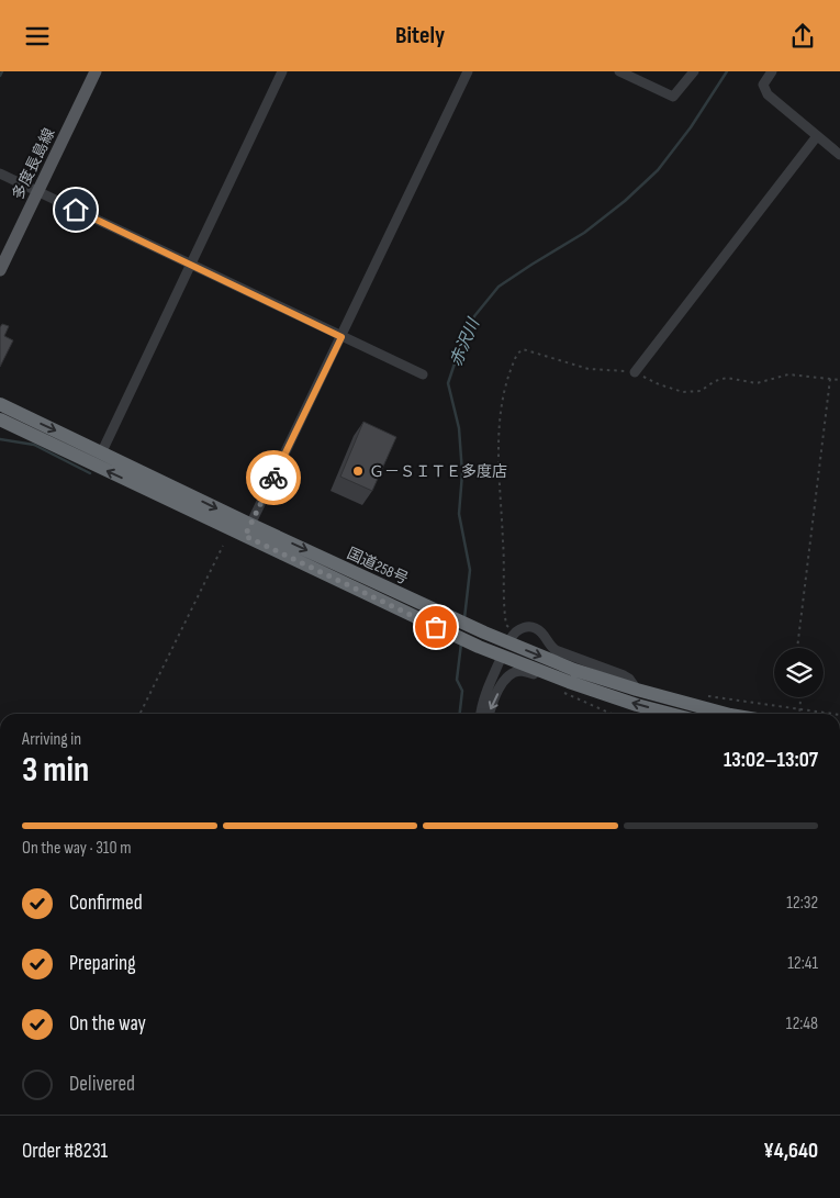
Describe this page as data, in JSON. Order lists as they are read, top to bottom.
{
  "streets": {
    "highway": ["国道258号"],
    "main road": ["多度長島線"]
  },
  "water": ["赤沢川"],
  "places": ["Ｇ－ＳＩＴＥ多度店"],
  "page": {
    "header": "Bitely",
    "heading": ["3 min", "Arriving in", "13:02–13:07"],
    "panel": ["Order #8231", "¥4,640"],
    "bar": "On the way · 310 m",
    "list": [
      ["Confirmed", "12:32"],
      ["Preparing", "12:41"],
      ["On the way", "12:48"],
      "Delivered"
    ]
  }
}
